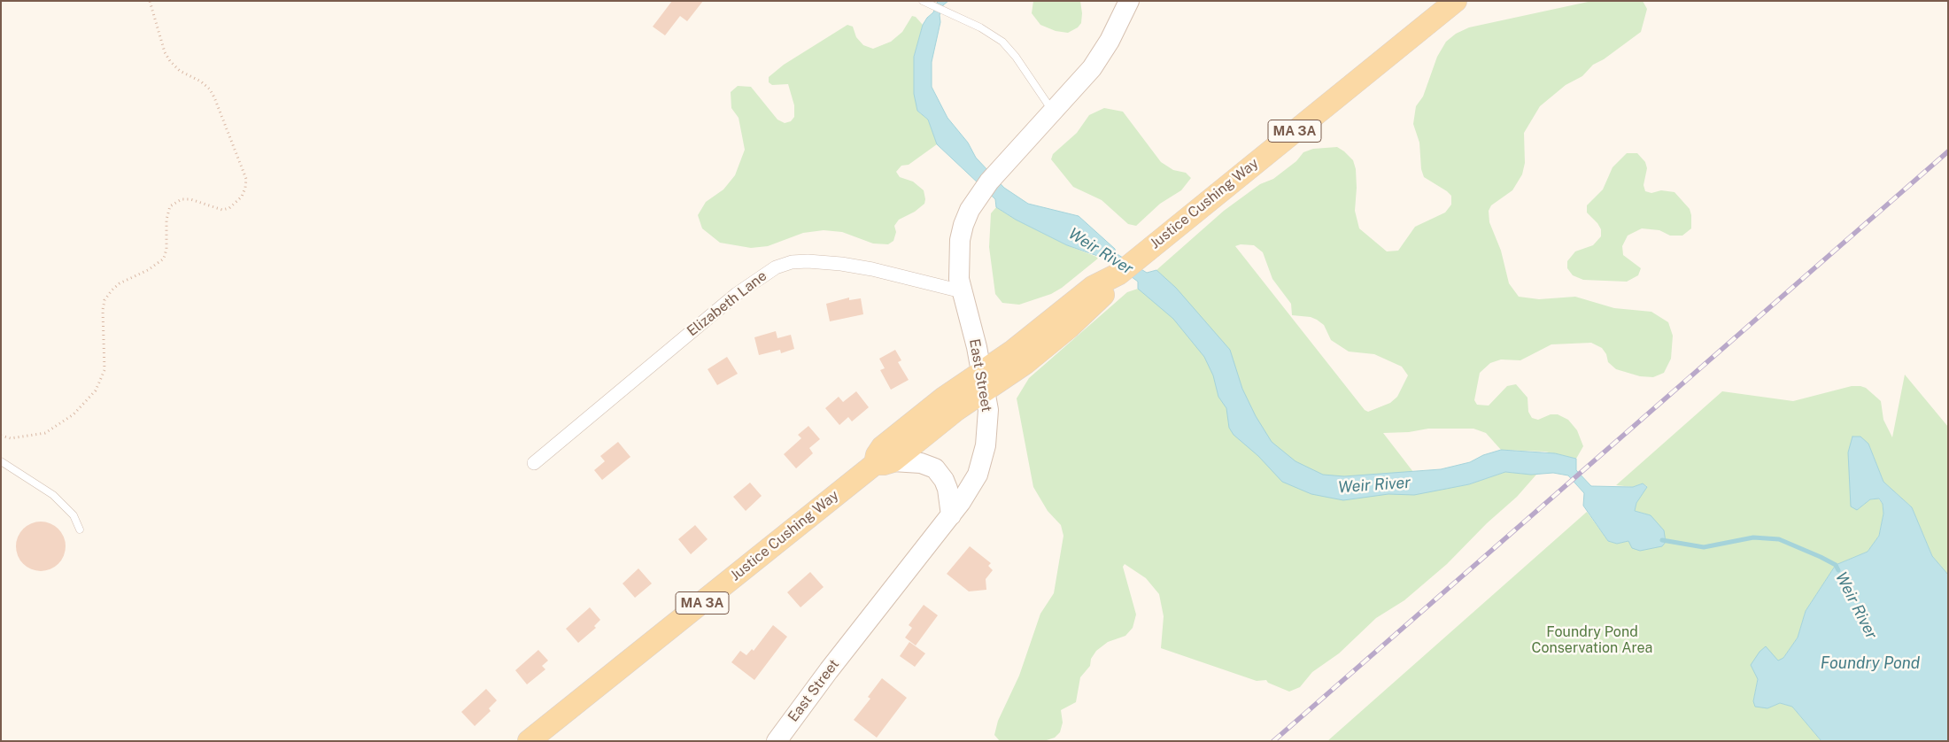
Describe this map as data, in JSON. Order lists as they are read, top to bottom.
{
  "streets": {
    "main road": ["MA 3A", "Justice Cushing Way", "East Street"],
    "street": ["Elizabeth Lane"]
  },
  "crossings": [
    ["Justice Cushing Way", "East Street"],
    ["Elizabeth Lane", "East Street"]
  ],
  "water": ["Weir River", "Foundry Pond"],
  "parks": ["Foundry Pond Conservation Area"]
}
